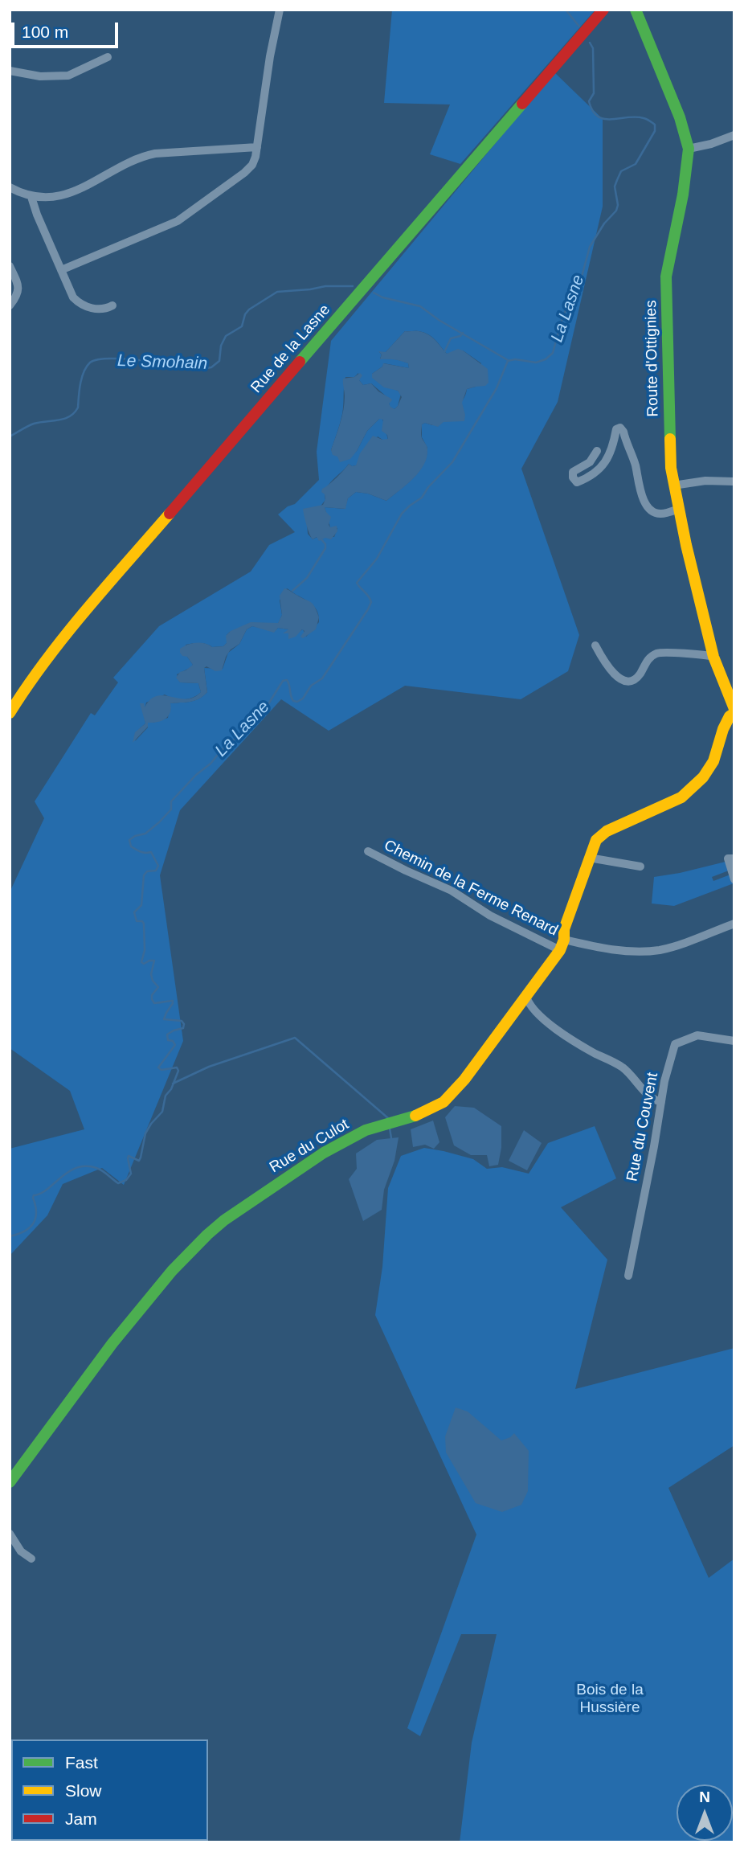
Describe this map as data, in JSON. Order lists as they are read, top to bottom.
{
  "streets": {
    "street": [
      "Rue de la Lasne",
      "Route d'Ottignies",
      "Chemin de la Ferme Renard",
      "Rue du Couvent",
      "Rue du Culot"
    ]
  },
  "crossings": [
    ["Chemin de la Ferme Renard", "Rue du Culot"]
  ],
  "water": ["La Lasne", "Le Smohain"],
  "parks": ["Bois de la Hussière"],
  "legend": ["Fast", "Slow", "Jam"],
  "scale_bar": "100 m",
  "north": "top"
}
